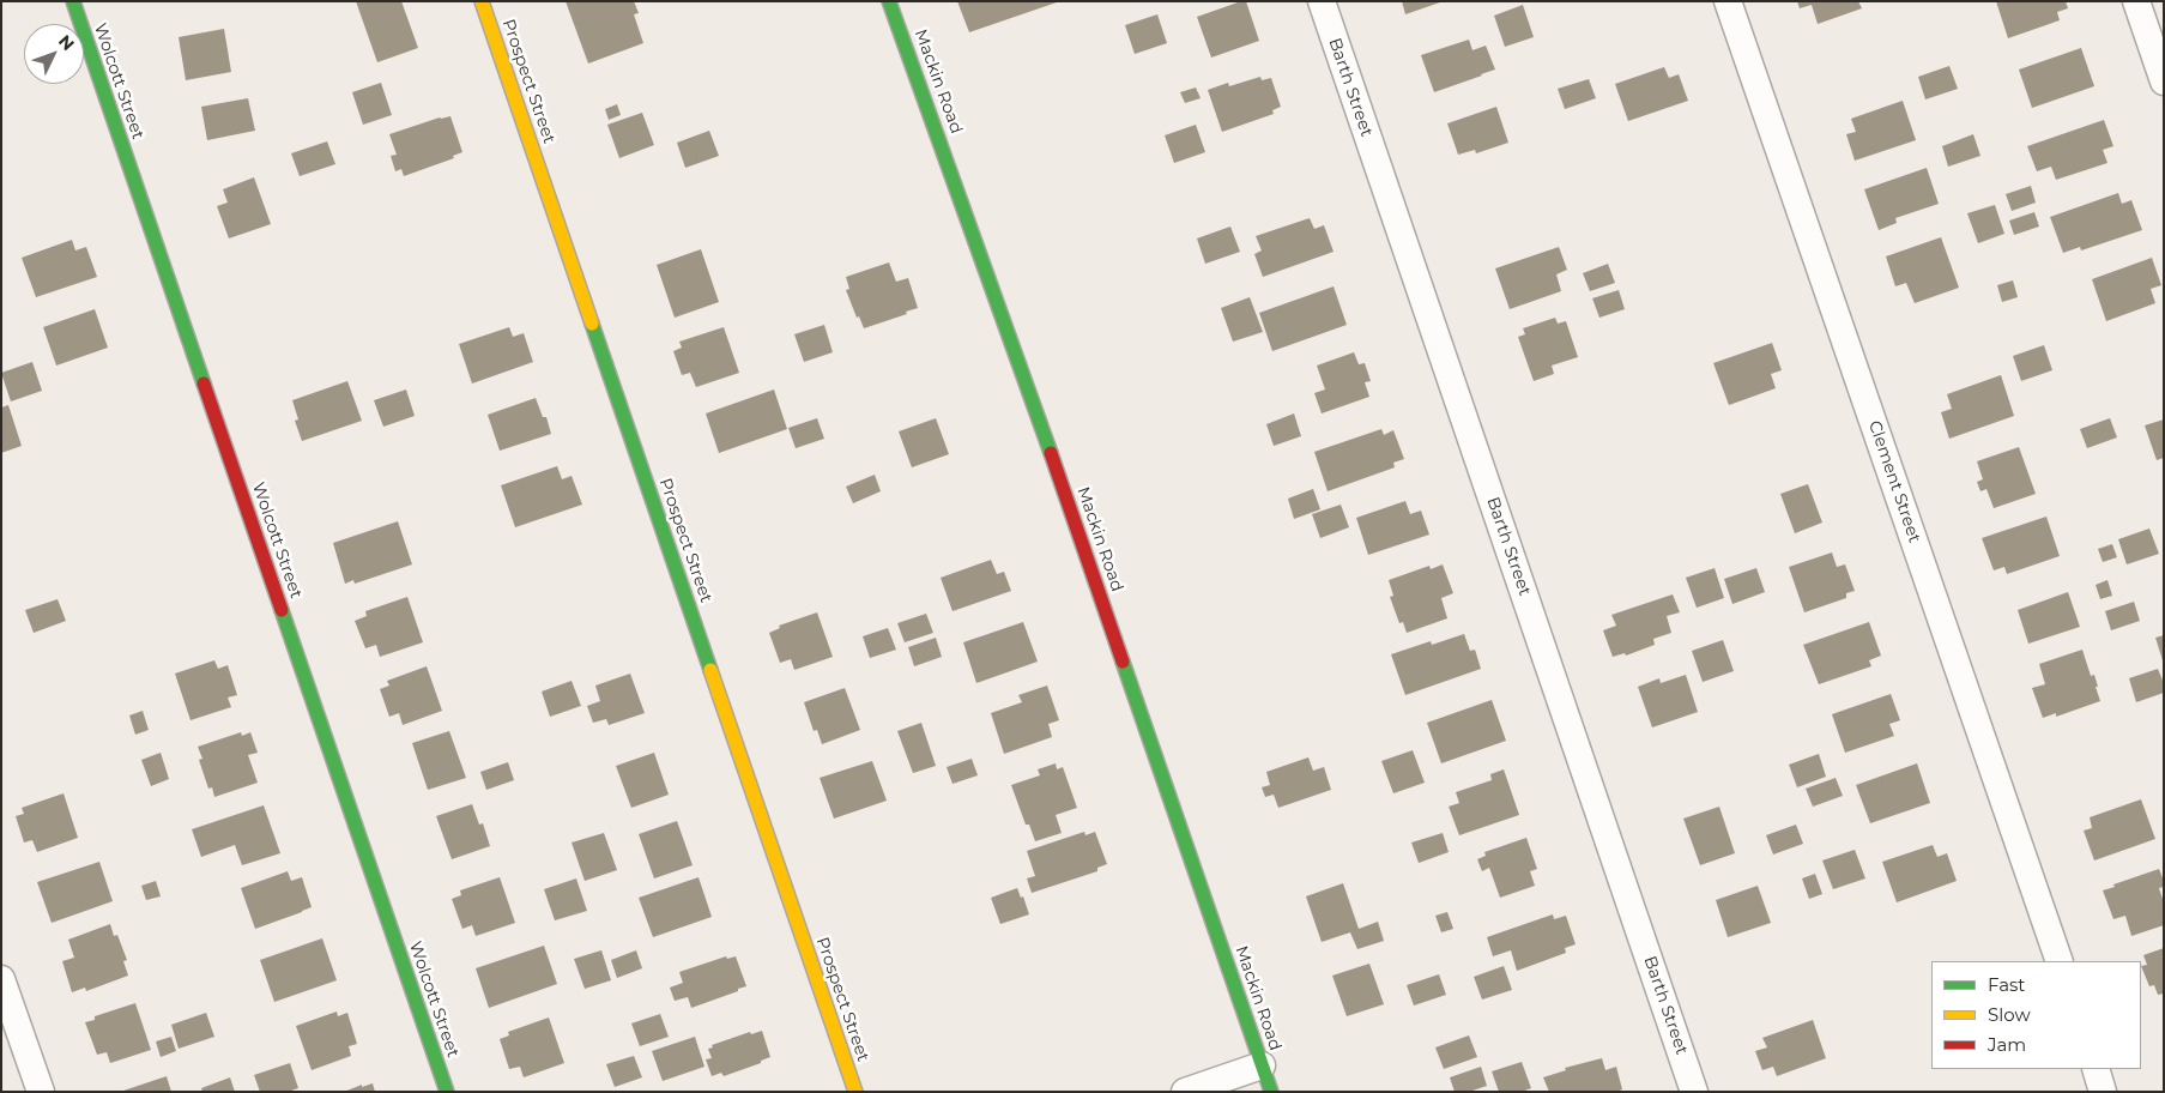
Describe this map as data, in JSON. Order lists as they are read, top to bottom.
{
  "streets": {
    "street": [
      "Wolcott Street",
      "Prospect Street",
      "Mackin Road",
      "Barth Street",
      "Clement Street"
    ]
  },
  "legend": ["Fast", "Slow", "Jam"],
  "north": "top right"
}
